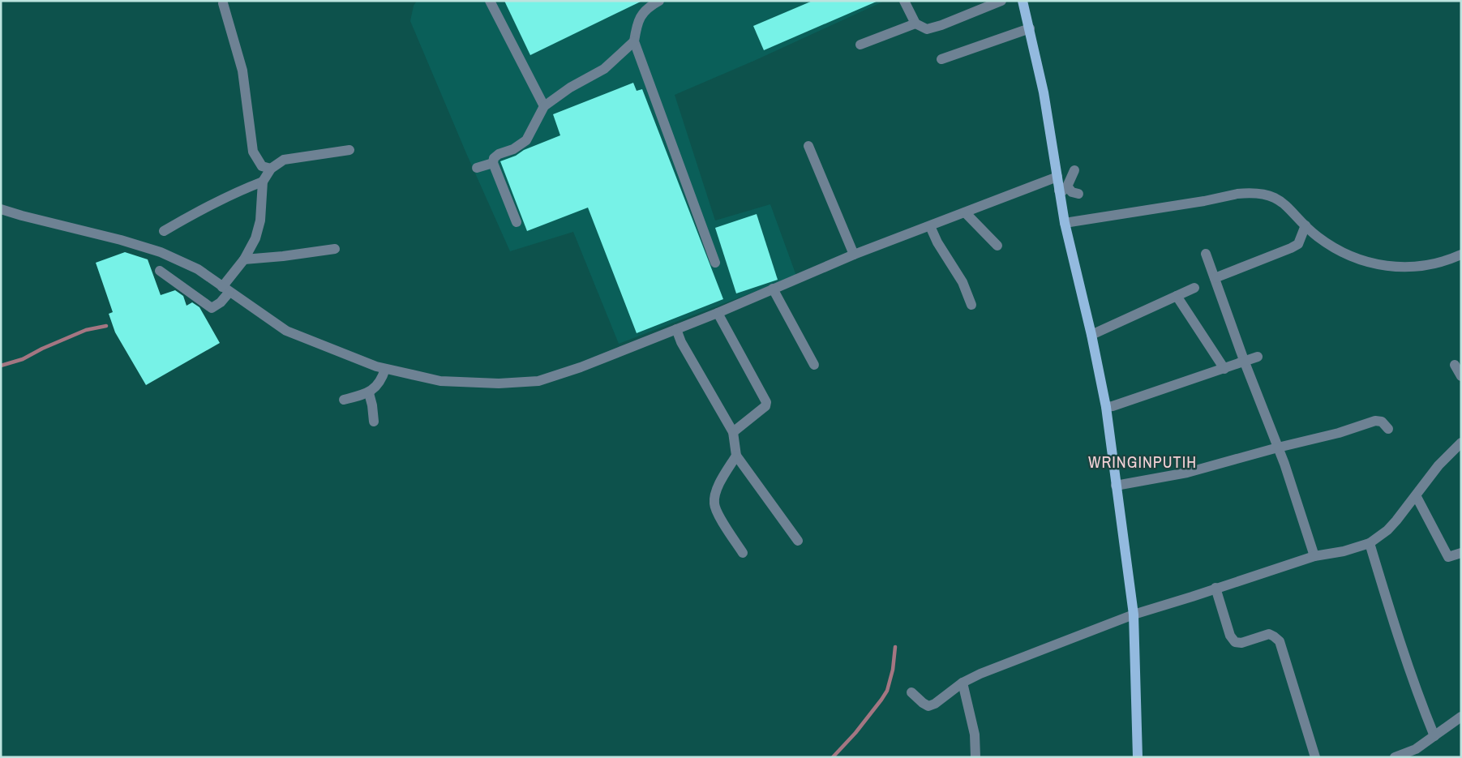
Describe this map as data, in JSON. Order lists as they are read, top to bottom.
{
  "districts": ["WRINGINPUTIH"]
}
